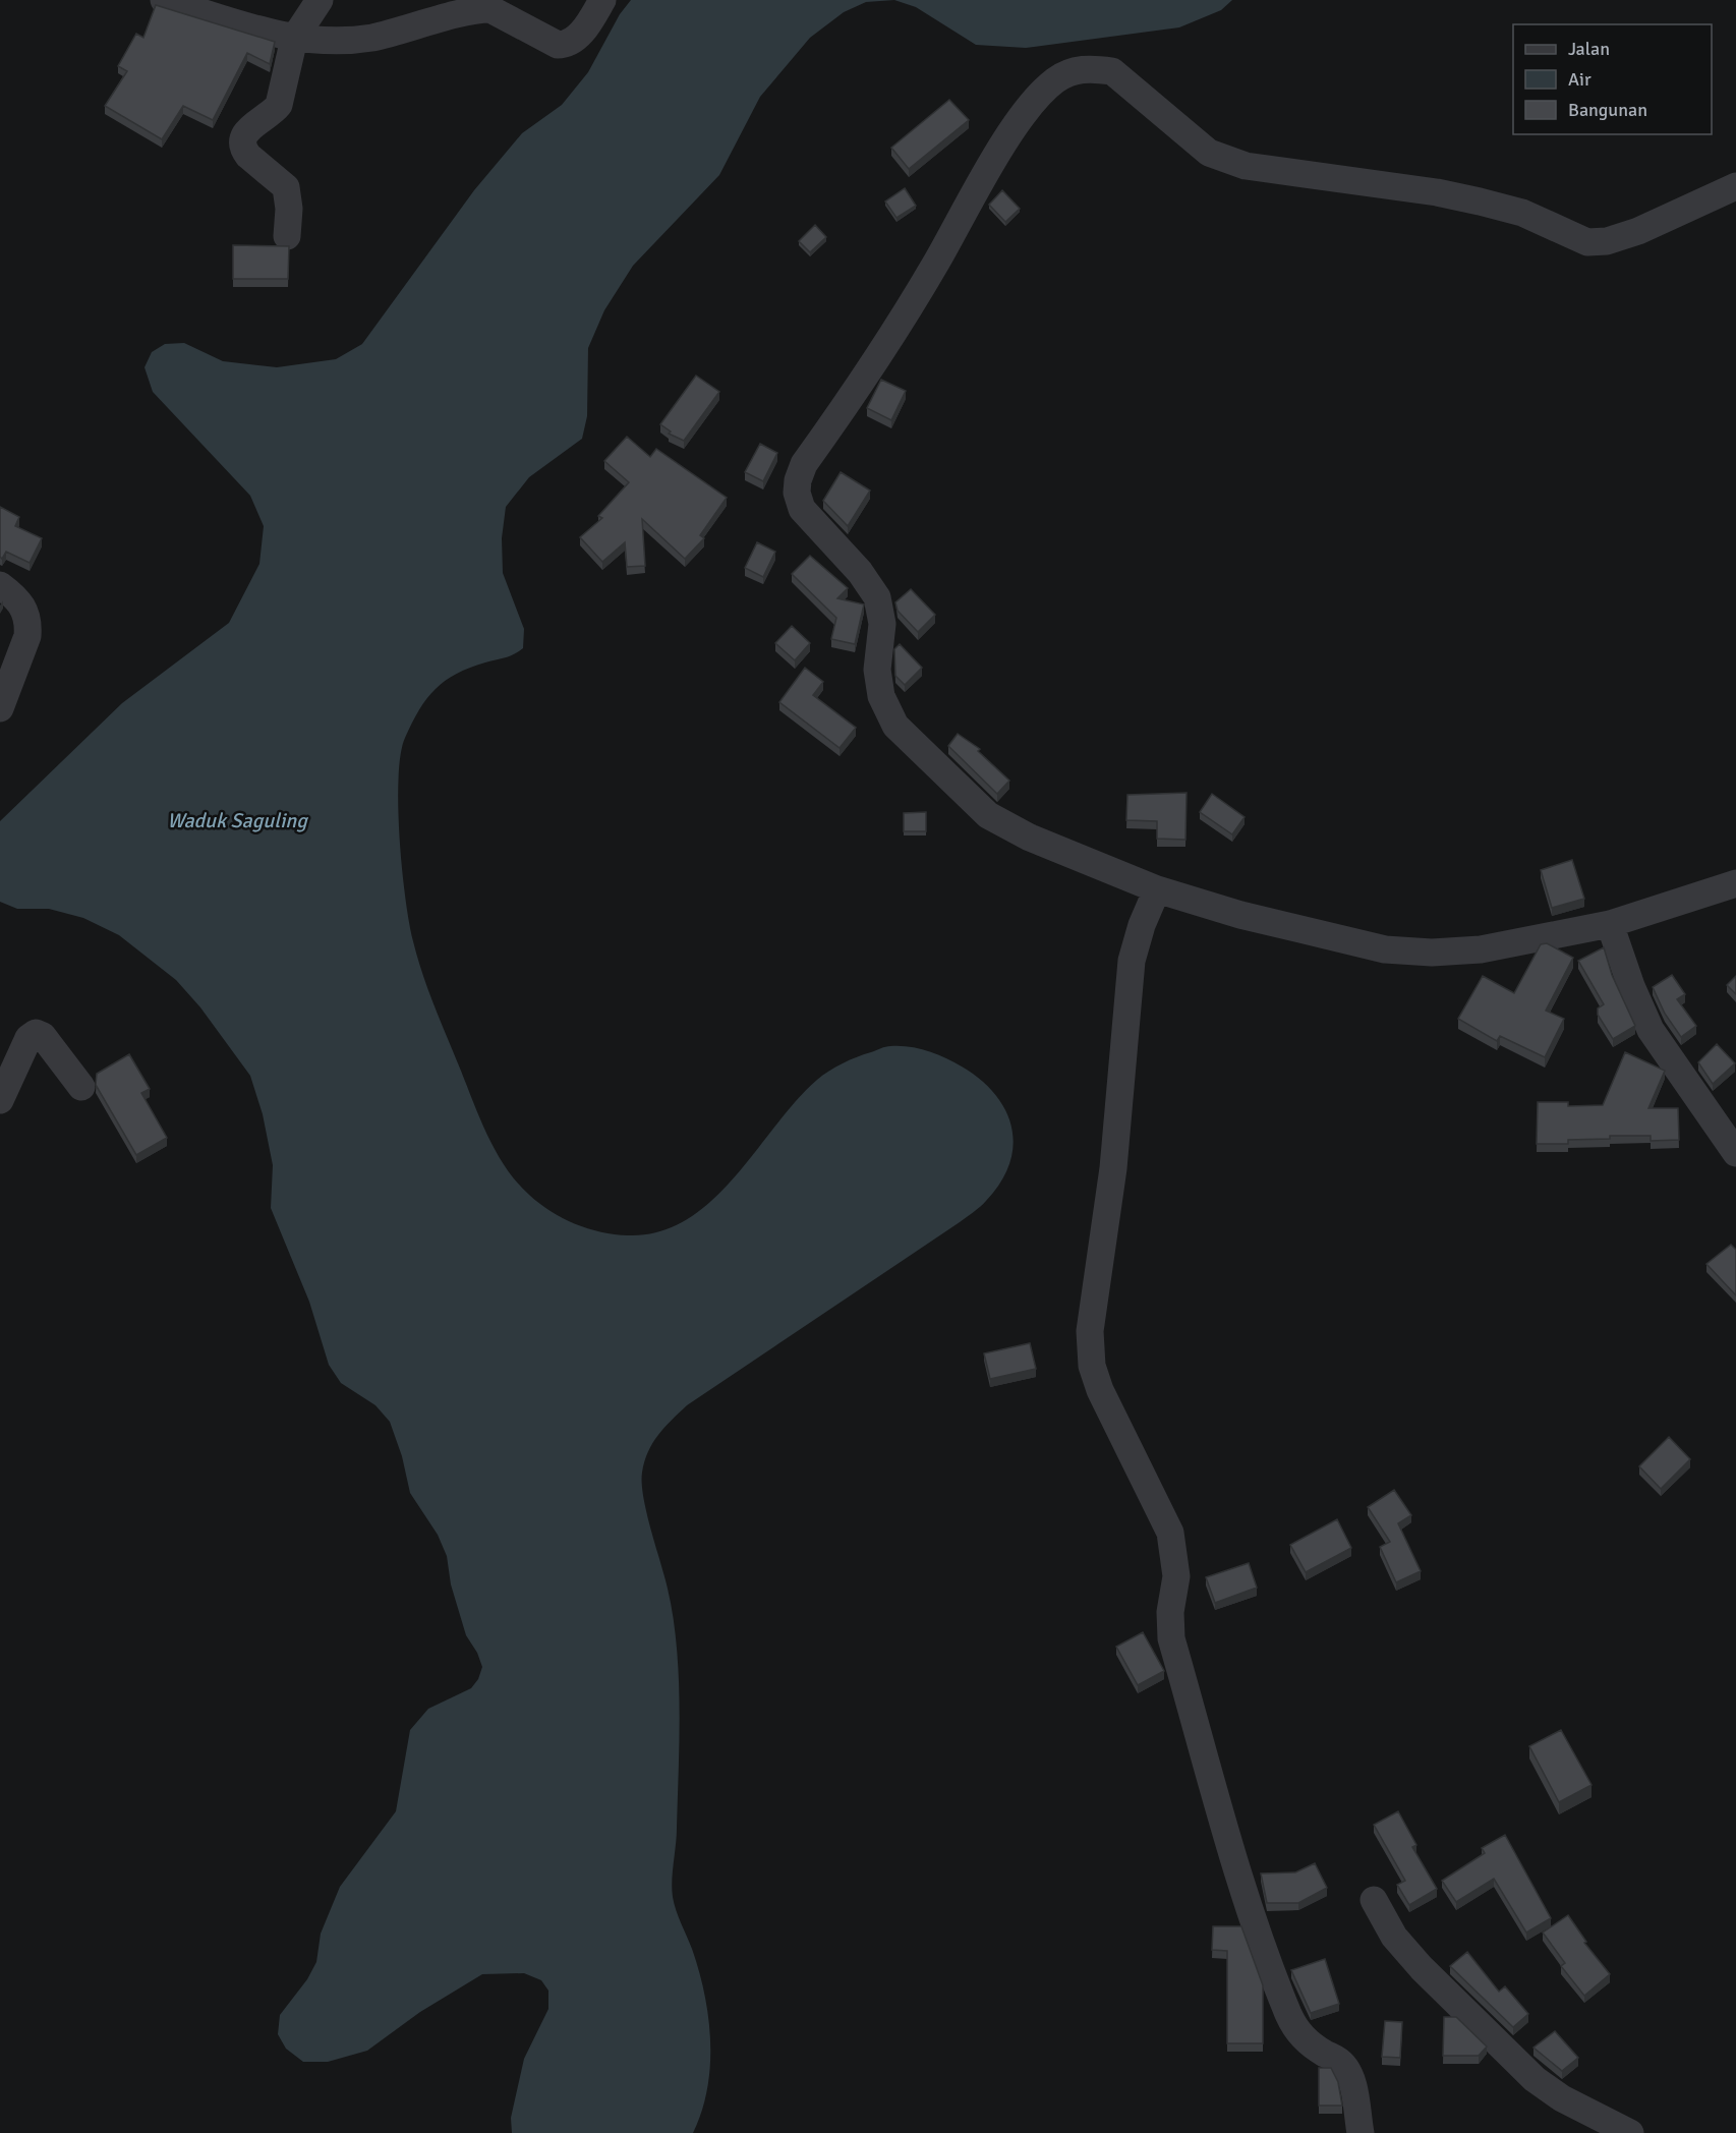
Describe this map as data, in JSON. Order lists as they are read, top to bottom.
{
  "water": ["Waduk Saguling"],
  "legend": ["Jalan", "Air", "Bangunan"]
}
